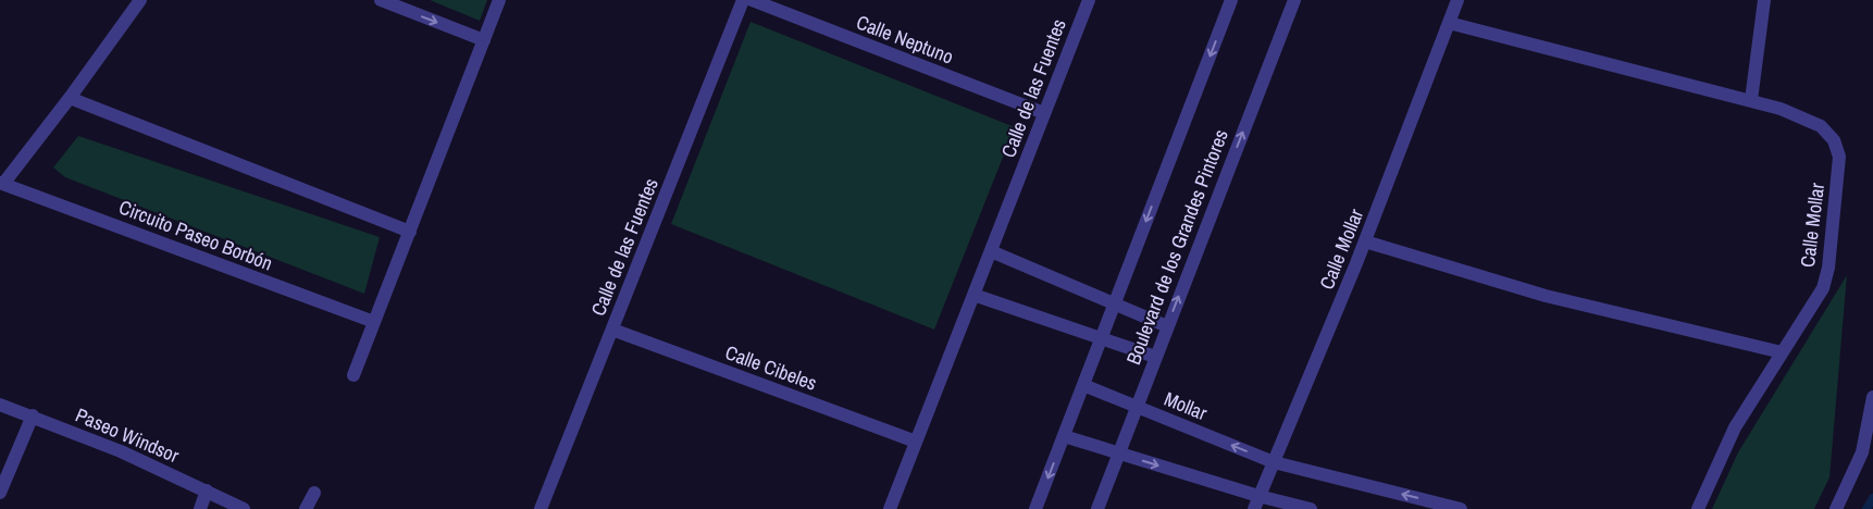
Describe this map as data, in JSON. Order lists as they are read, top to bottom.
{
  "streets": {
    "street": [
      "Calle Neptuno",
      "Calle de las Fuentes",
      "Calle Mollar",
      "Circuito Paseo Borbón",
      "Boulevard de los Grandes Pintores",
      "Calle Cibeles",
      "Mollar",
      "Paseo Windsor"
    ]
  },
  "crossings": [
    ["Calle Neptuno", "Calle de las Fuentes"],
    ["Calle de las Fuentes", "Calle Cibeles"],
    ["Calle Mollar", "Mollar"],
    ["Boulevard de los Grandes Pintores", "Mollar"]
  ]
}
